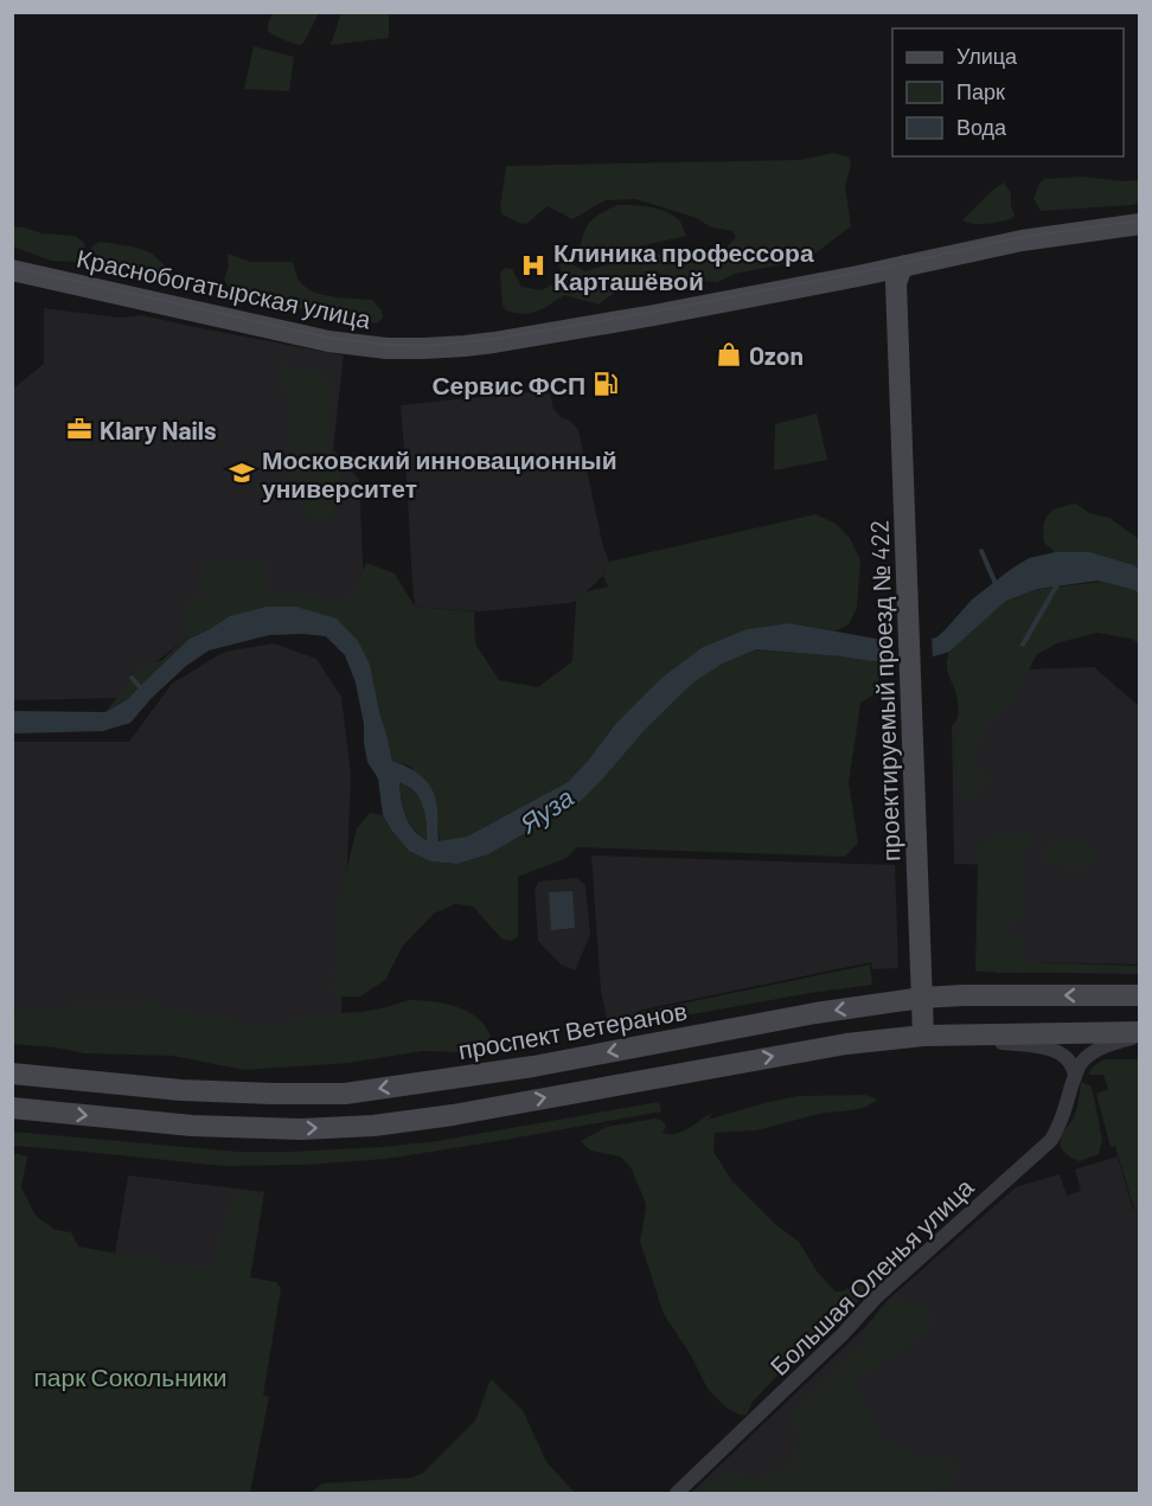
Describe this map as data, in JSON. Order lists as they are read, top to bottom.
{
  "streets": {
    "main road": ["Краснобогатырская улица", "проектируемый проезд № 422", "проспект Ветеранов"],
    "street": ["Большая Оленья улица"]
  },
  "crossings": [
    ["Краснобогатырская улица", "проектируемый проезд № 422"],
    ["проектируемый проезд № 422", "проспект Ветеранов"]
  ],
  "water": ["Яуза"],
  "parks": ["парк Сокольники"],
  "places": {
    "hospital": ["Клиника профессора Карташёвой"],
    "shop": ["Ozon"],
    "fuel station": ["Сервис ФСП"],
    "office": ["Klary Nails"],
    "school or university": ["Московский инновационный университет"]
  },
  "legend": ["Улица", "Парк", "Вода"]
}
